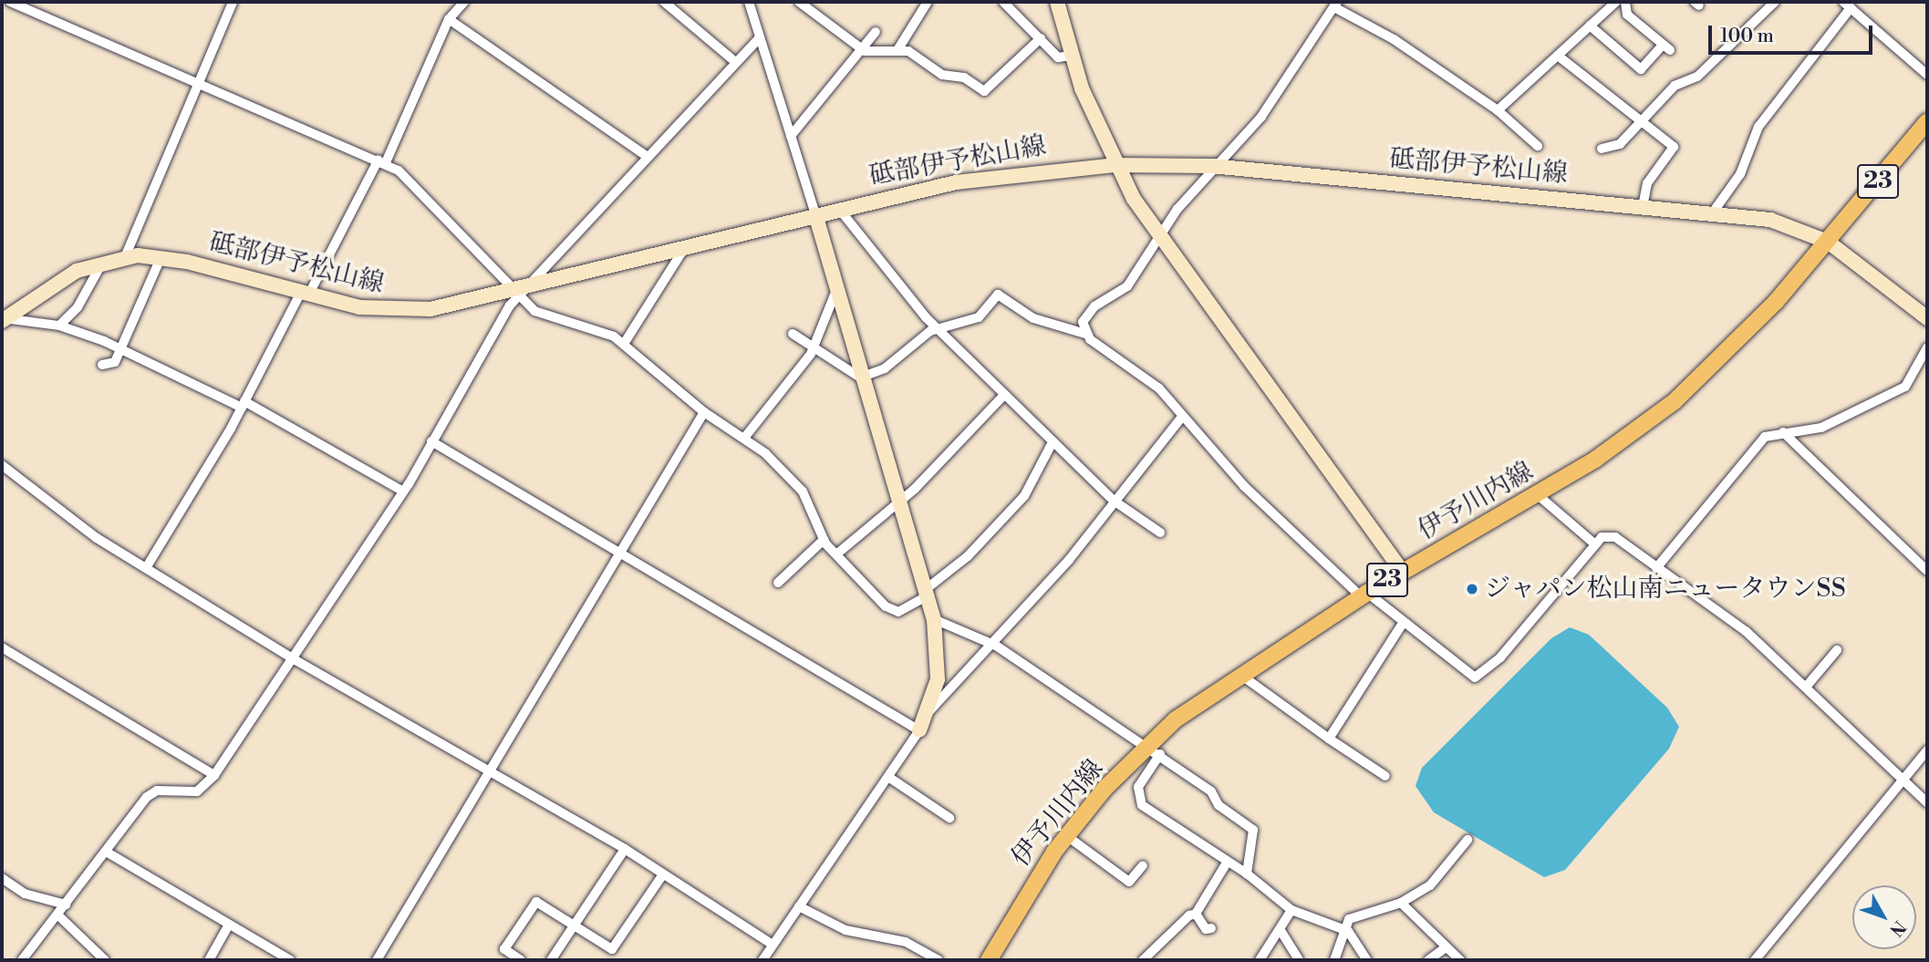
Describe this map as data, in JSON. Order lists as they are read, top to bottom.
{
  "streets": {
    "main road": ["砥部伊予松山線", "23", "伊予川内線"]
  },
  "crossings": [
    ["砥部伊予松山線", "伊予川内線"]
  ],
  "places": ["ジャパン松山南ニュータウンSS"],
  "scale_bar": "100 m",
  "north": "bottom right"
}
